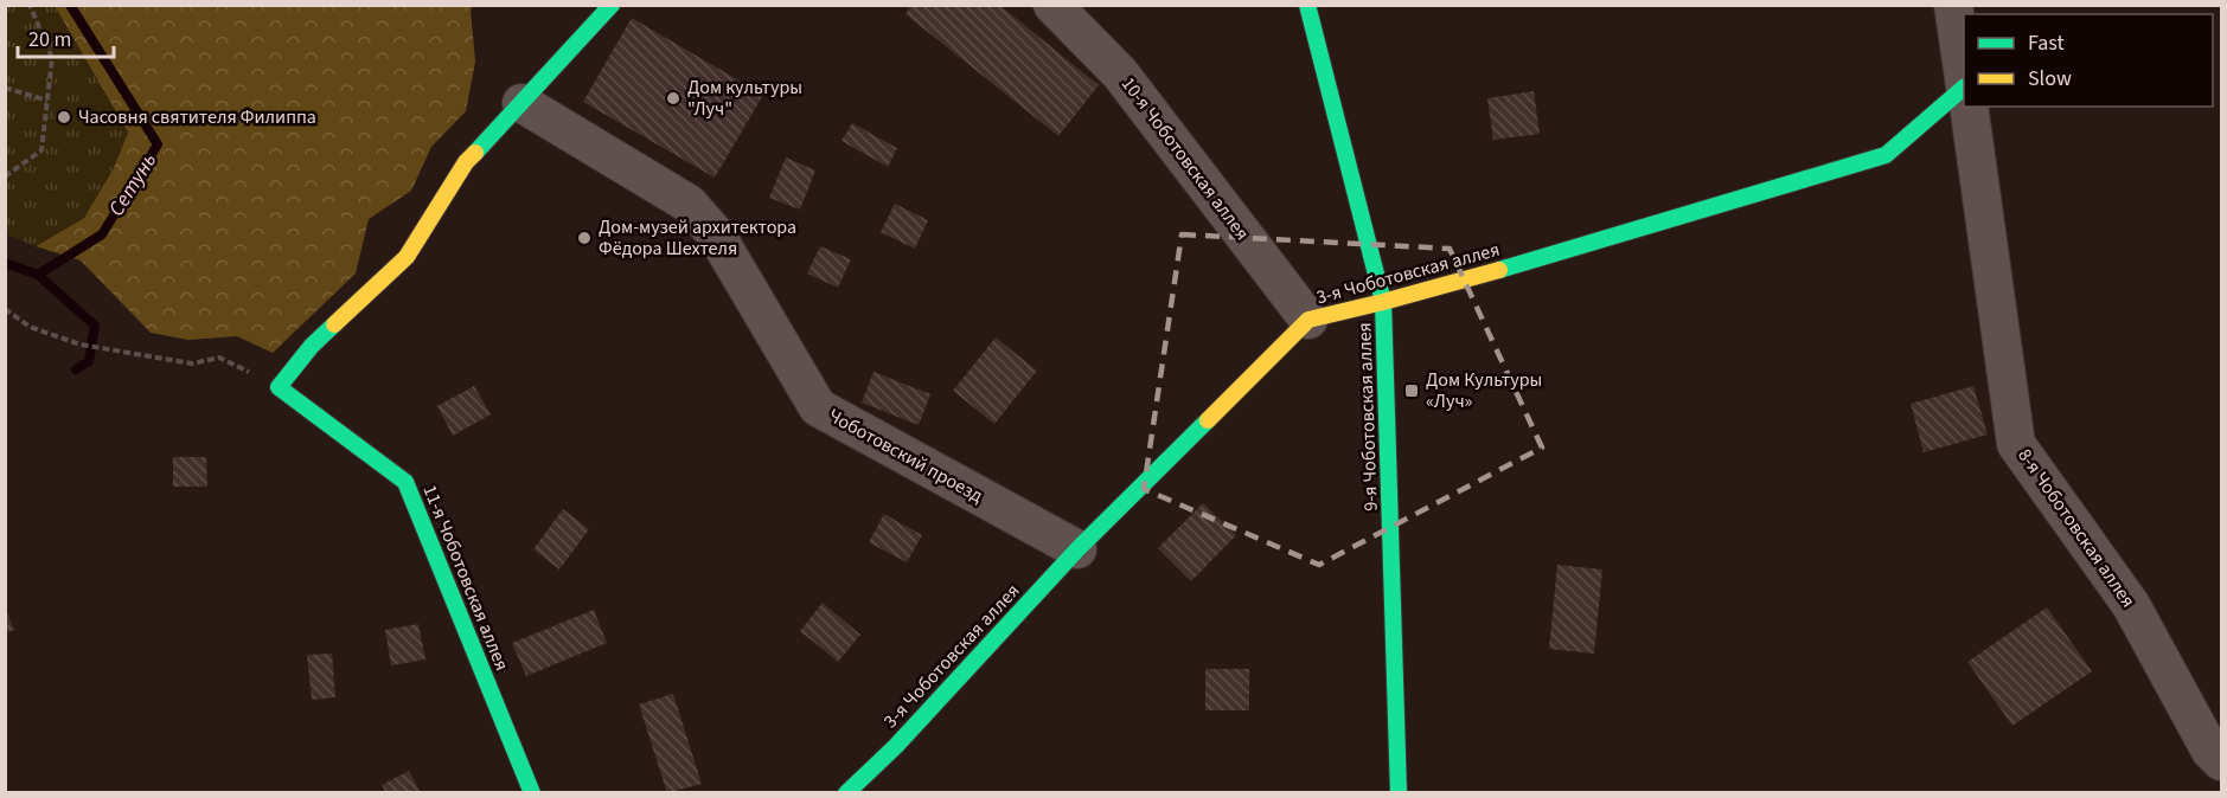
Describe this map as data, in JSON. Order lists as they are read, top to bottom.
{
  "streets": {
    "street": [
      "10-я Чоботовская аллея",
      "3-я Чоботовская аллея",
      "9-я Чоботовская аллея",
      "Чоботовский проезд",
      "8-я Чоботовская аллея",
      "11-я Чоботовская аллея"
    ]
  },
  "crossings": [
    ["10-я Чоботовская аллея", "3-я Чоботовская аллея"],
    ["3-я Чоботовская аллея", "9-я Чоботовская аллея"],
    ["3-я Чоботовская аллея", "Чоботовский проезд"],
    ["Чоботовский проезд", "11-я Чоботовская аллея"]
  ],
  "water": ["Сетунь"],
  "places": {
    "other": ["Дом культуры \"Луч\"", "Часовня святителя Филиппа", "Дом-музей архитектора Фёдора Шехтеля"],
    "transit": ["Дом Культуры «Луч»"]
  },
  "legend": ["Fast", "Slow"],
  "scale_bar": "20 m"
}
